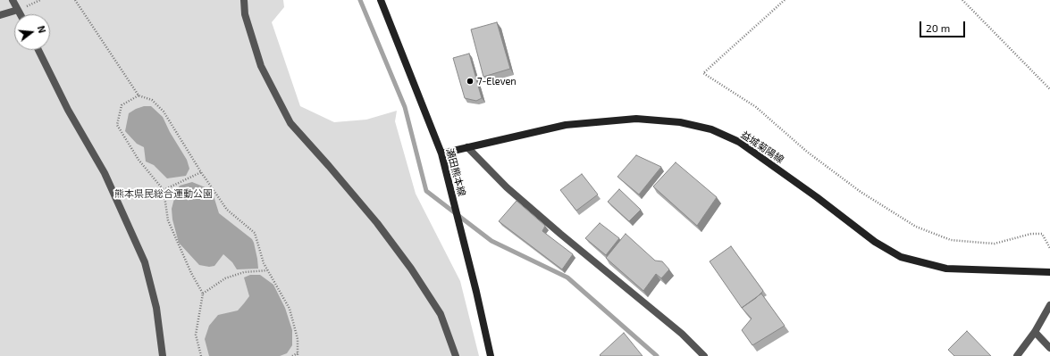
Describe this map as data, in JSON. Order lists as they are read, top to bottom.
{
  "streets": {
    "main road": ["益城菊陽線", "瀬田熊本線"]
  },
  "crossings": [
    ["益城菊陽線", "瀬田熊本線"]
  ],
  "parks": ["熊本県民総合運動公園"],
  "places": ["7-Eleven"],
  "scale_bar": "20 m",
  "north": "right"
}
